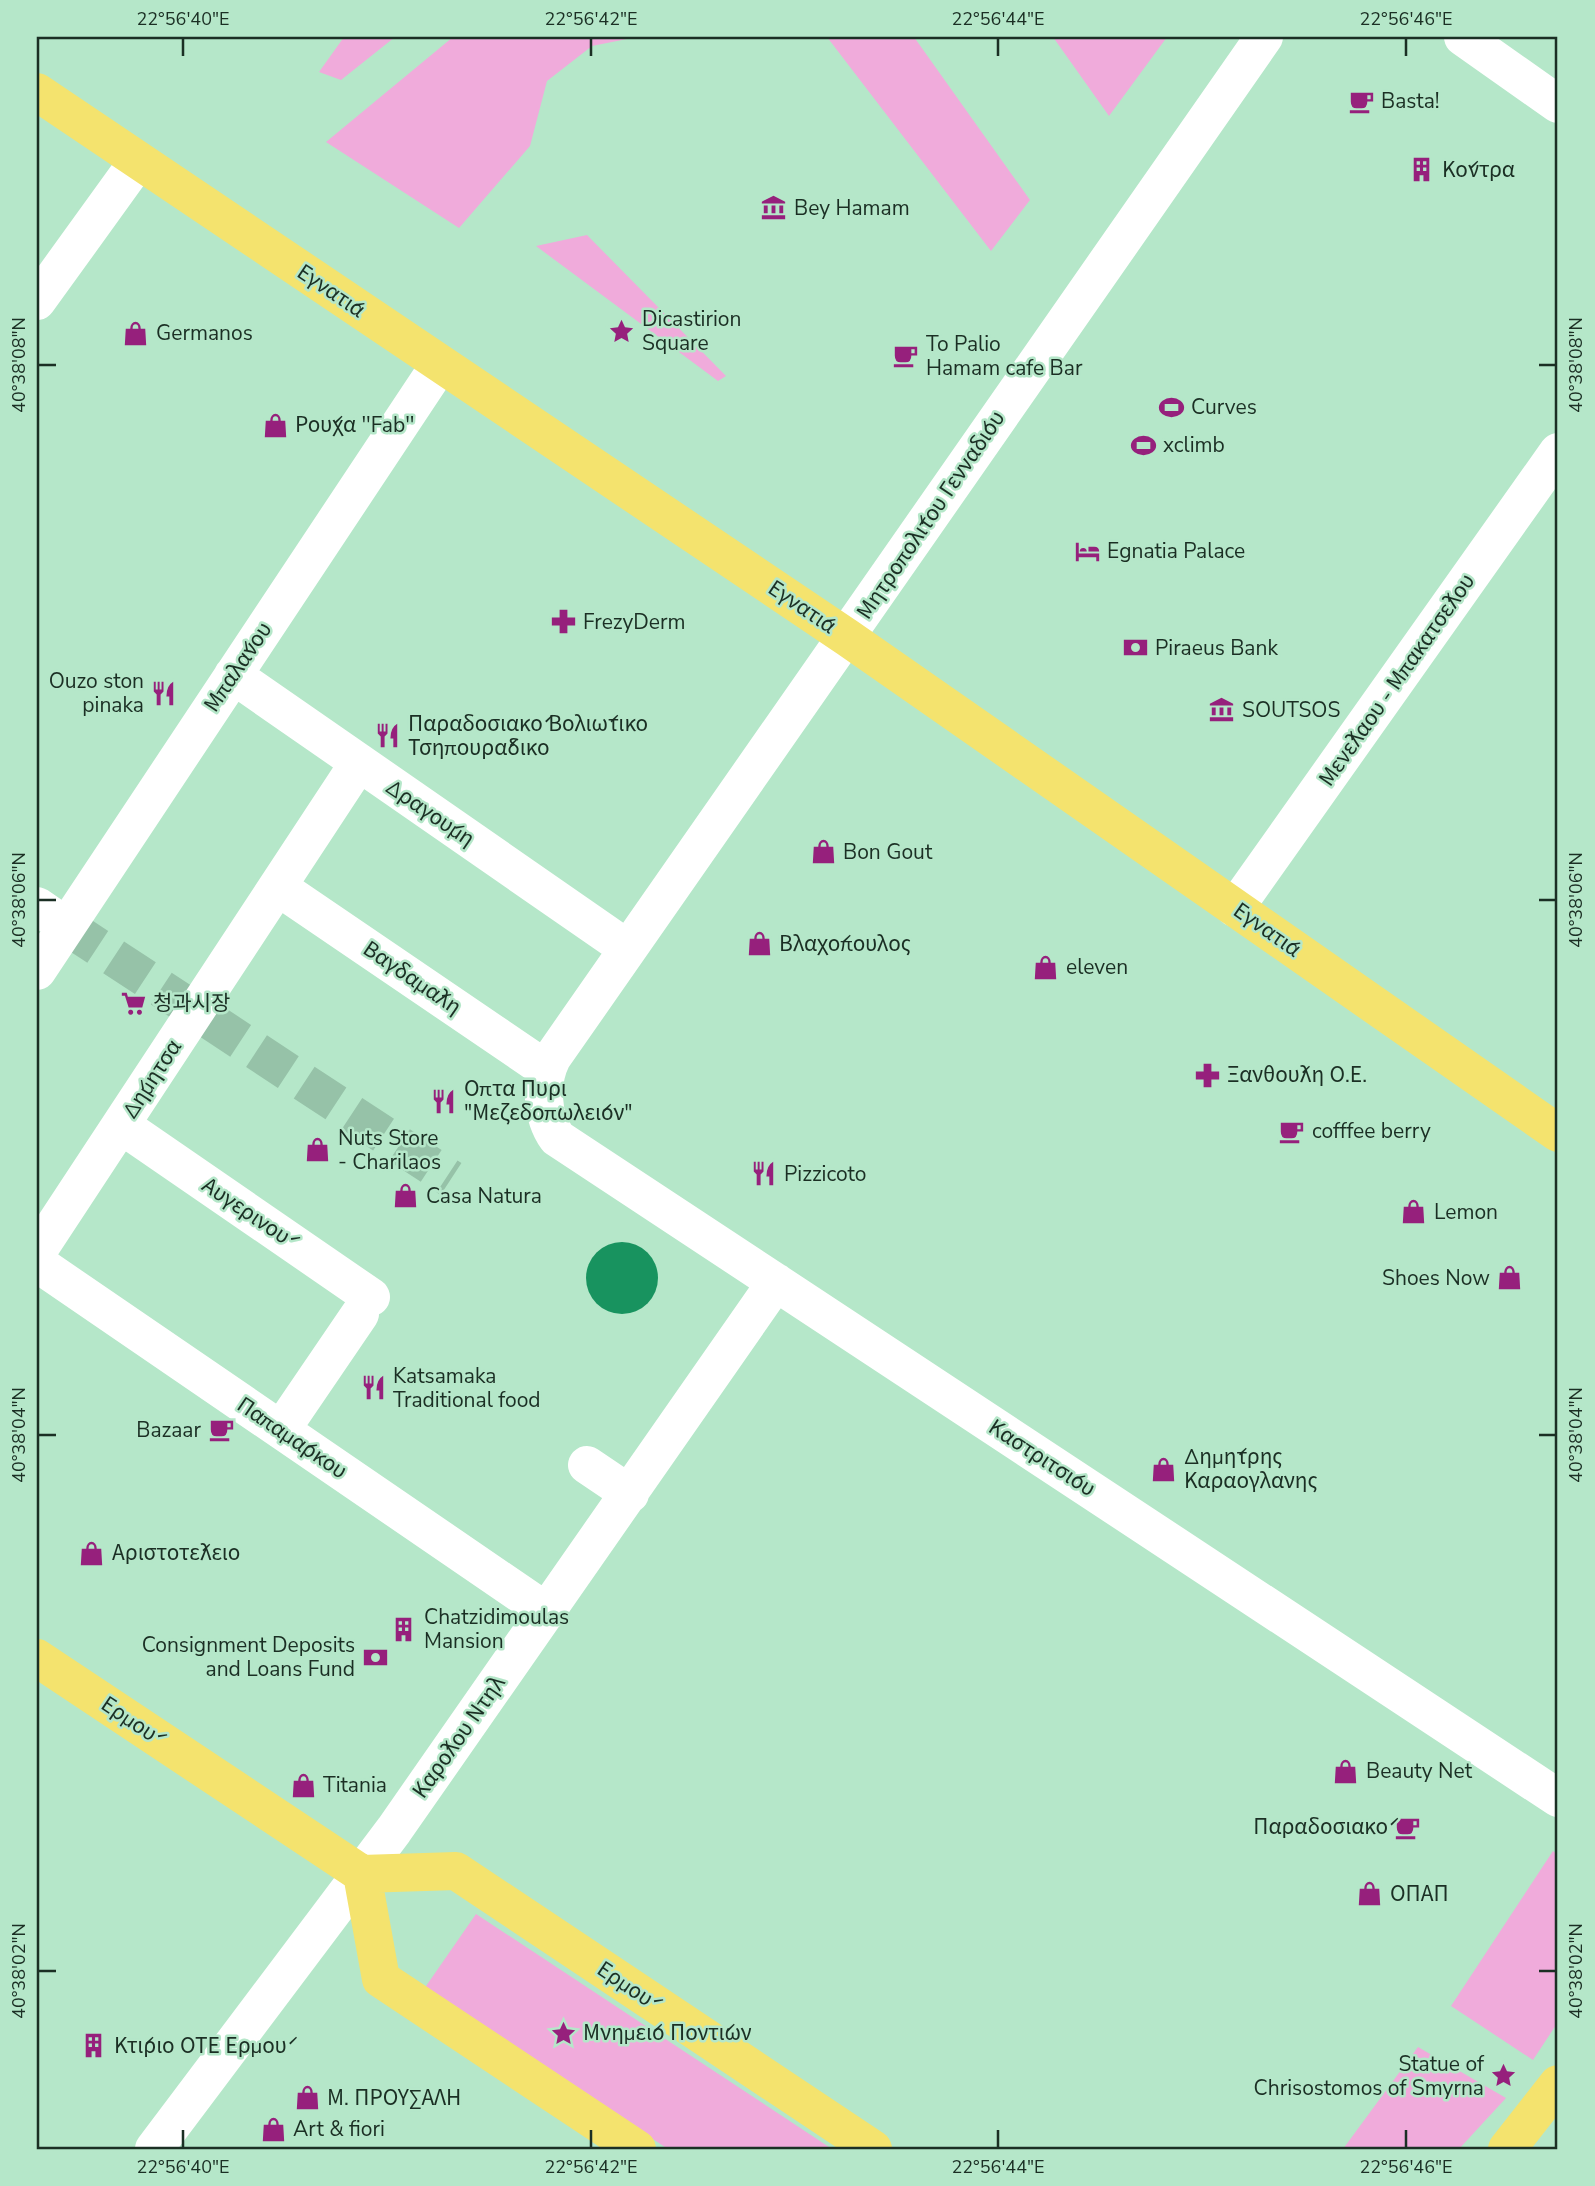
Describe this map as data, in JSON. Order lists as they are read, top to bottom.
{
  "streets": {
    "main road": ["Εγνατία", "Ερμού"],
    "street": [
      "Μητροπολίτου Γενναδίου",
      "Μπαλάνου",
      "Μενέλαου - Μπακατσέλου",
      "Δραγούμη",
      "Βαγδαμάλη",
      "Δήμητσα",
      "Αυγερινού",
      "Παπαμάρκου",
      "Καστριτσίου",
      "Καρόλου Ντηλ"
    ]
  },
  "crossings": [
    ["Εγνατία", "Μητροπολίτου Γενναδίου"],
    ["Εγνατία", "Μπαλάνου"],
    ["Εγνατία", "Μενέλαου - Μπακατσέλου"],
    ["Μητροπολίτου Γενναδίου", "Δραγούμη"],
    ["Μητροπολίτου Γενναδίου", "Βαγδαμάλη"],
    ["Μητροπολίτου Γενναδίου", "Καστριτσίου"],
    ["Μπαλάνου", "Δραγούμη"],
    ["Δραγούμη", "Δήμητσα"],
    ["Βαγδαμάλη", "Δήμητσα"],
    ["Βαγδαμάλη", "Καστριτσίου"],
    ["Δήμητσα", "Αυγερινού"],
    ["Αυγερινού", "Παπαμάρκου"],
    ["Παπαμάρκου", "Καρόλου Ντηλ"],
    ["Καστριτσίου", "Καρόλου Ντηλ"],
    ["Ερμού", "Καρόλου Ντηλ"]
  ],
  "places": {
    "cafe": [
      "Basta!",
      "To Palio Hamam cafe Bar",
      "cofffee berry",
      "Bazaar",
      "Παραδοσιακό"
    ],
    "building": ["Κόντρα", "Chatzidimoulas Mansion", "Κτίριο ΟΤΕ Ερμού"],
    "museum": ["Bey Hamam", "SOUTSOS"],
    "place": ["Dicastirion Square", "Μνημείο Ποντίων", "Statue of Chrisostomos of Smyrna"],
    "shop": [
      "Germanos",
      "Ρούχα ''Fab''",
      "Bon Gout",
      "Βλαχόπουλος",
      "eleven",
      "Nuts Store - Charilaos",
      "Casa Natura",
      "Lemon",
      "Shoes Now",
      "Δημήτρης Καραογλανης",
      "Αριστοτέλειο",
      "Beauty Net",
      "Titania",
      "ΟΠΑΠ",
      "Μ. ΠΡΟΥΣΑΛΗ",
      "Art & fiori"
    ],
    "sports": ["Curves", "xclimb"],
    "hotel": ["Egnatia Palace"],
    "pharmacy": ["FrezyDerm", "Ξανθούλη Ο.Ε."],
    "bank": ["Piraeus Bank", "Consignment Deposits and Loans Fund"],
    "restaurant": [
      "Ouzo ston pinaka",
      "Παραδοσιακό Βολιώτικο Τσηπουράδικο",
      "Οπτα Πυρι \"Μεζεδοπωλείον\"",
      "Pizzicoto",
      "Katsamaka Traditional food"
    ],
    "supermarket": ["청과시장"]
  },
  "coordinates": [
    "22°56'40\"E",
    "22°56'42\"E",
    "22°56'44\"E",
    "22°56'46\"E",
    "40°38'08\"N",
    "40°38'06\"N",
    "40°38'04\"N",
    "40°38'02\"N"
  ]
}
